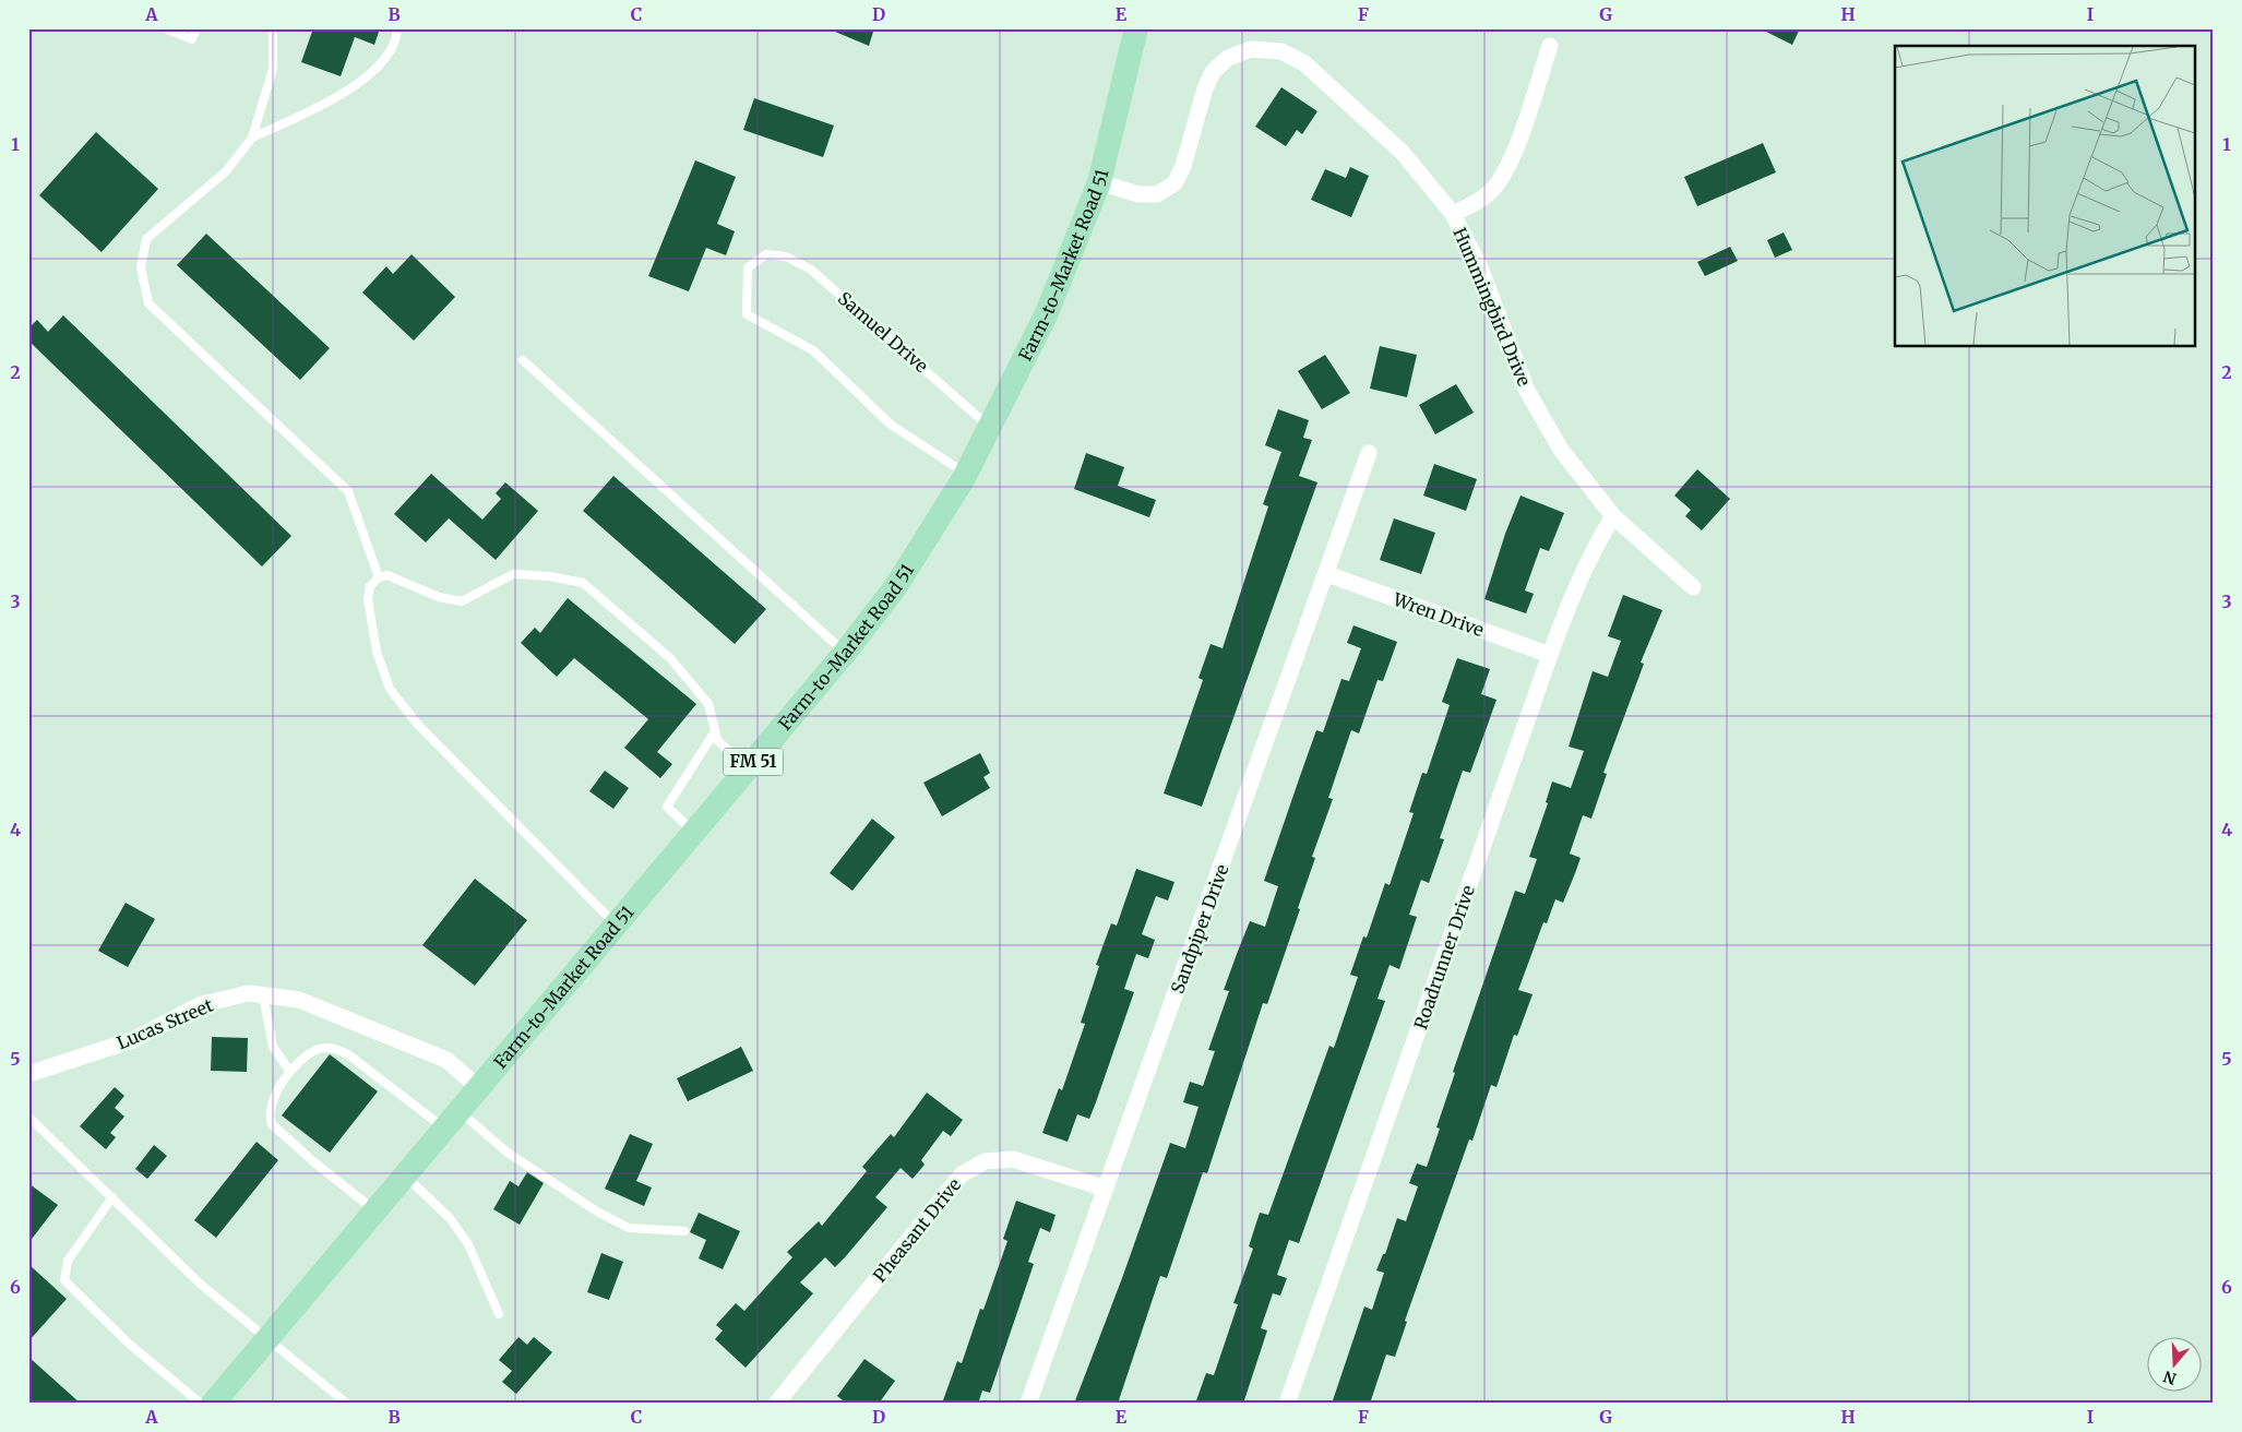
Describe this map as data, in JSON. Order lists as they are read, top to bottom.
{
  "streets": {
    "main road": ["Farm-to-Market Road 51", "FM 51"],
    "street": [
      "Hummingbird Drive",
      "Wren Drive",
      "Sandpiper Drive",
      "Roadrunner Drive",
      "Lucas Street",
      "Pheasant Drive"
    ],
    "lane": ["Samuel Drive"]
  },
  "crossings": [
    ["Farm-to-Market Road 51", "Hummingbird Drive"],
    ["Farm-to-Market Road 51", "Samuel Drive"],
    ["Farm-to-Market Road 51", "Lucas Street"],
    ["Hummingbird Drive", "Roadrunner Drive"],
    ["Wren Drive", "Sandpiper Drive"],
    ["Wren Drive", "Roadrunner Drive"],
    ["Sandpiper Drive", "Pheasant Drive"]
  ],
  "north": "bottom",
  "grid": {
    "columns": [
      "A",
      "B",
      "C",
      "D",
      "E",
      "F",
      "G",
      "H",
      "I"
    ],
    "rows": [
      "1",
      "2",
      "3",
      "4",
      "5",
      "6"
    ]
  }
}
